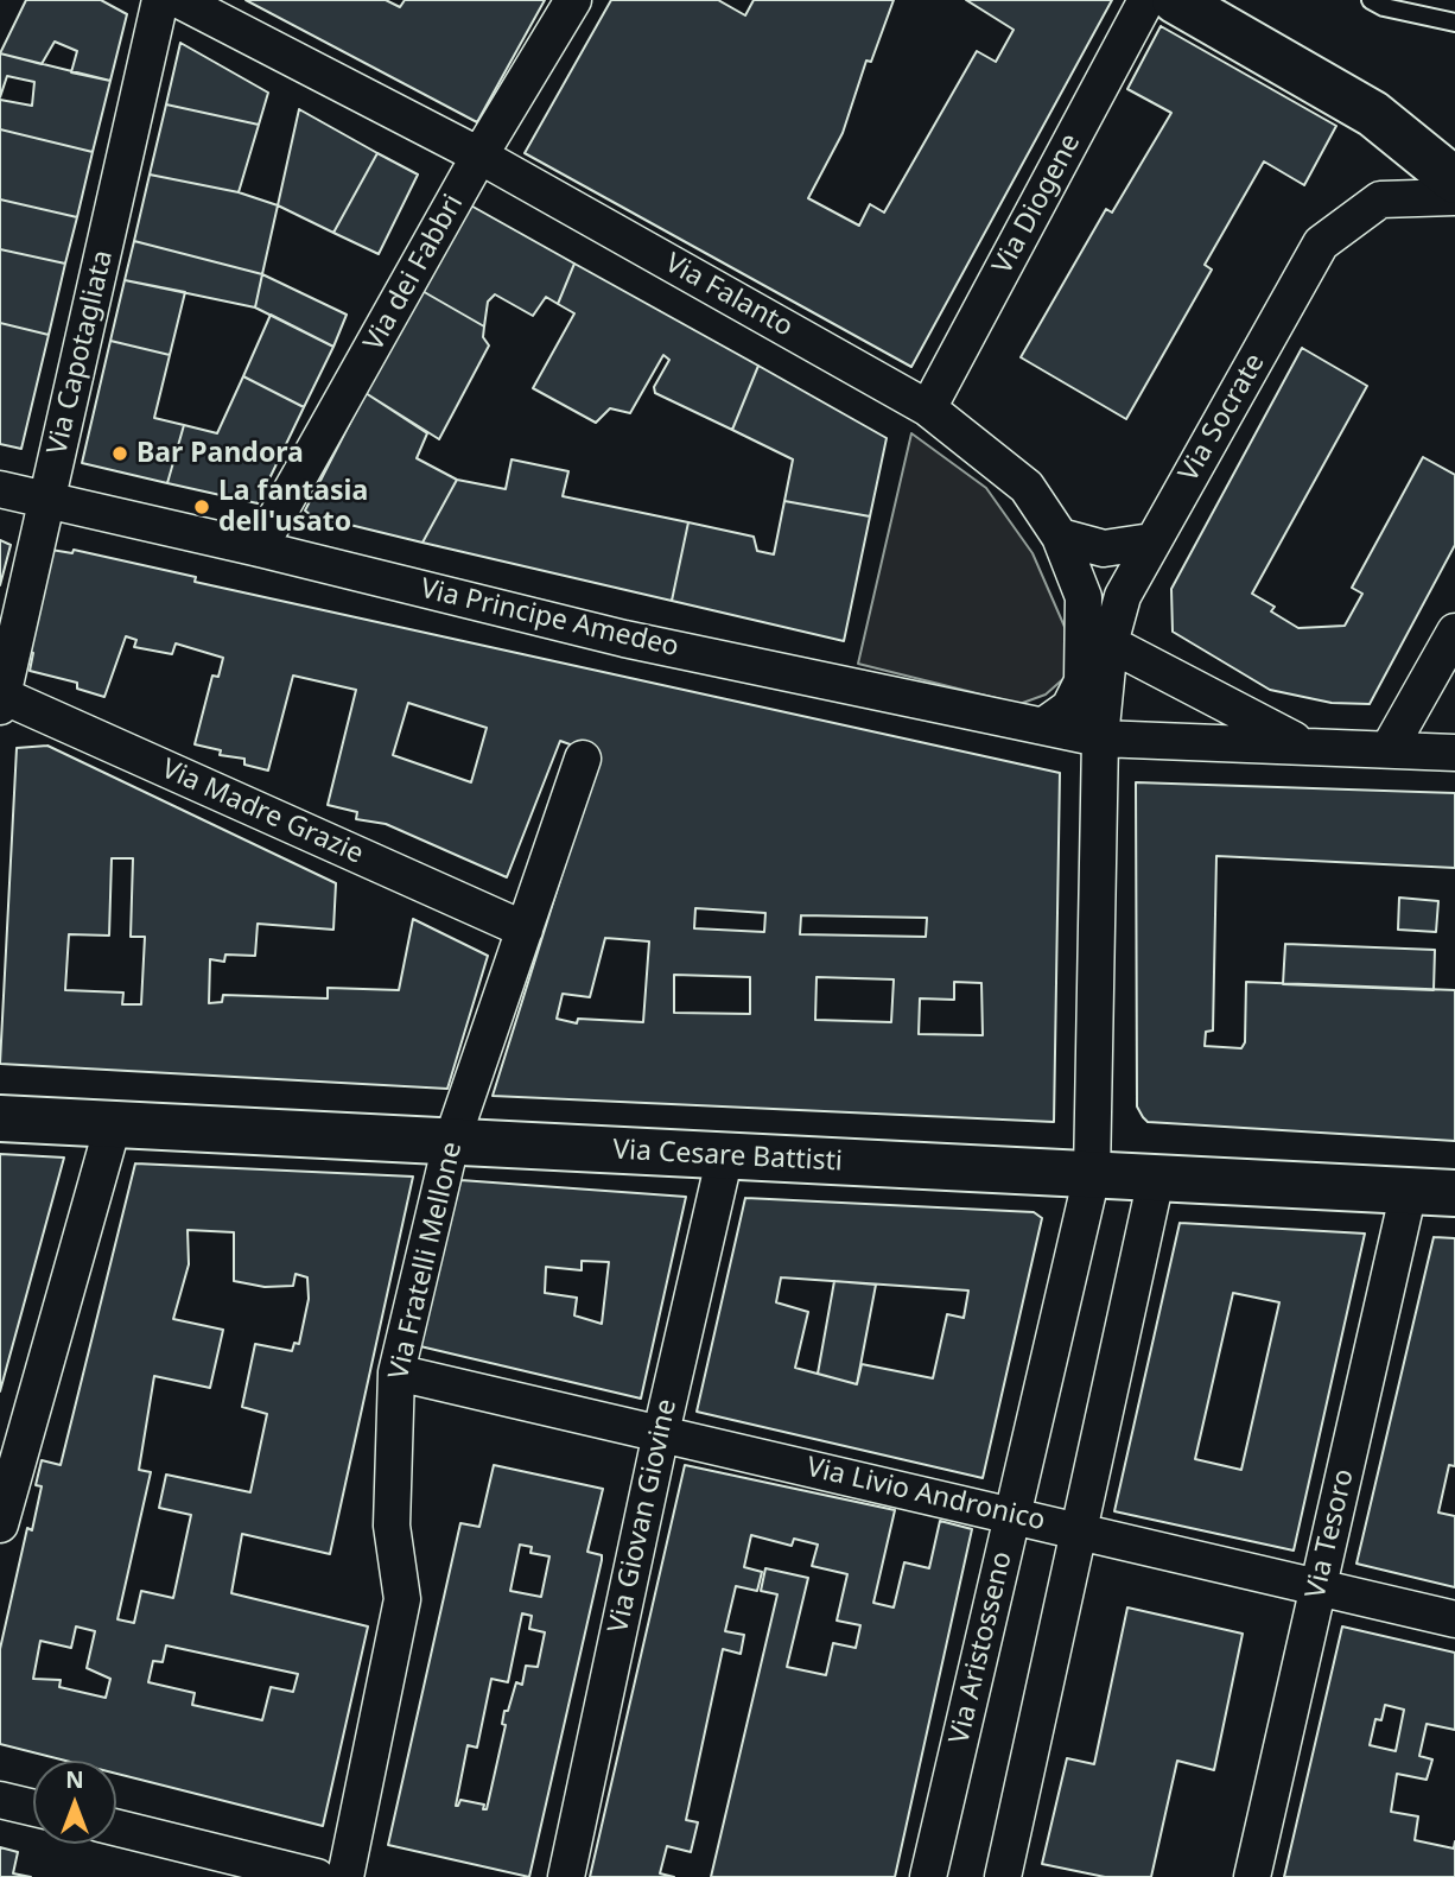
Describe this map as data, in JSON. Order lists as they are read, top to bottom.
{
  "streets": {
    "main road": ["Via Cesare Battisti"],
    "street": [
      "Via Diogene",
      "Via dei Fabbri",
      "Via Falanto",
      "Via Capotagliata",
      "Via Socrate",
      "Via Principe Amedeo",
      "Via Madre Grazie",
      "Via Fratelli Mellone",
      "Via Livio Andronico",
      "Via Giovan Giovine",
      "Via Tesoro",
      "Via Aristosseno"
    ]
  },
  "crossings": [
    ["Via Diogene", "Via Falanto"],
    ["Via dei Fabbri", "Via Falanto"],
    ["Via dei Fabbri", "Via Principe Amedeo"],
    ["Via Falanto", "Via Principe Amedeo"],
    ["Via Capotagliata", "Via Principe Amedeo"],
    ["Via Capotagliata", "Via Madre Grazie"],
    ["Via Socrate", "Via Principe Amedeo"],
    ["Via Madre Grazie", "Via Fratelli Mellone"],
    ["Via Cesare Battisti", "Via Fratelli Mellone"],
    ["Via Cesare Battisti", "Via Giovan Giovine"],
    ["Via Cesare Battisti", "Via Tesoro"],
    ["Via Cesare Battisti", "Via Aristosseno"],
    ["Via Fratelli Mellone", "Via Livio Andronico"],
    ["Via Livio Andronico", "Via Giovan Giovine"],
    ["Via Livio Andronico", "Via Tesoro"],
    ["Via Livio Andronico", "Via Aristosseno"]
  ],
  "places": ["Bar Pandora", "La fantasia dell'usato"],
  "north": "top"
}
